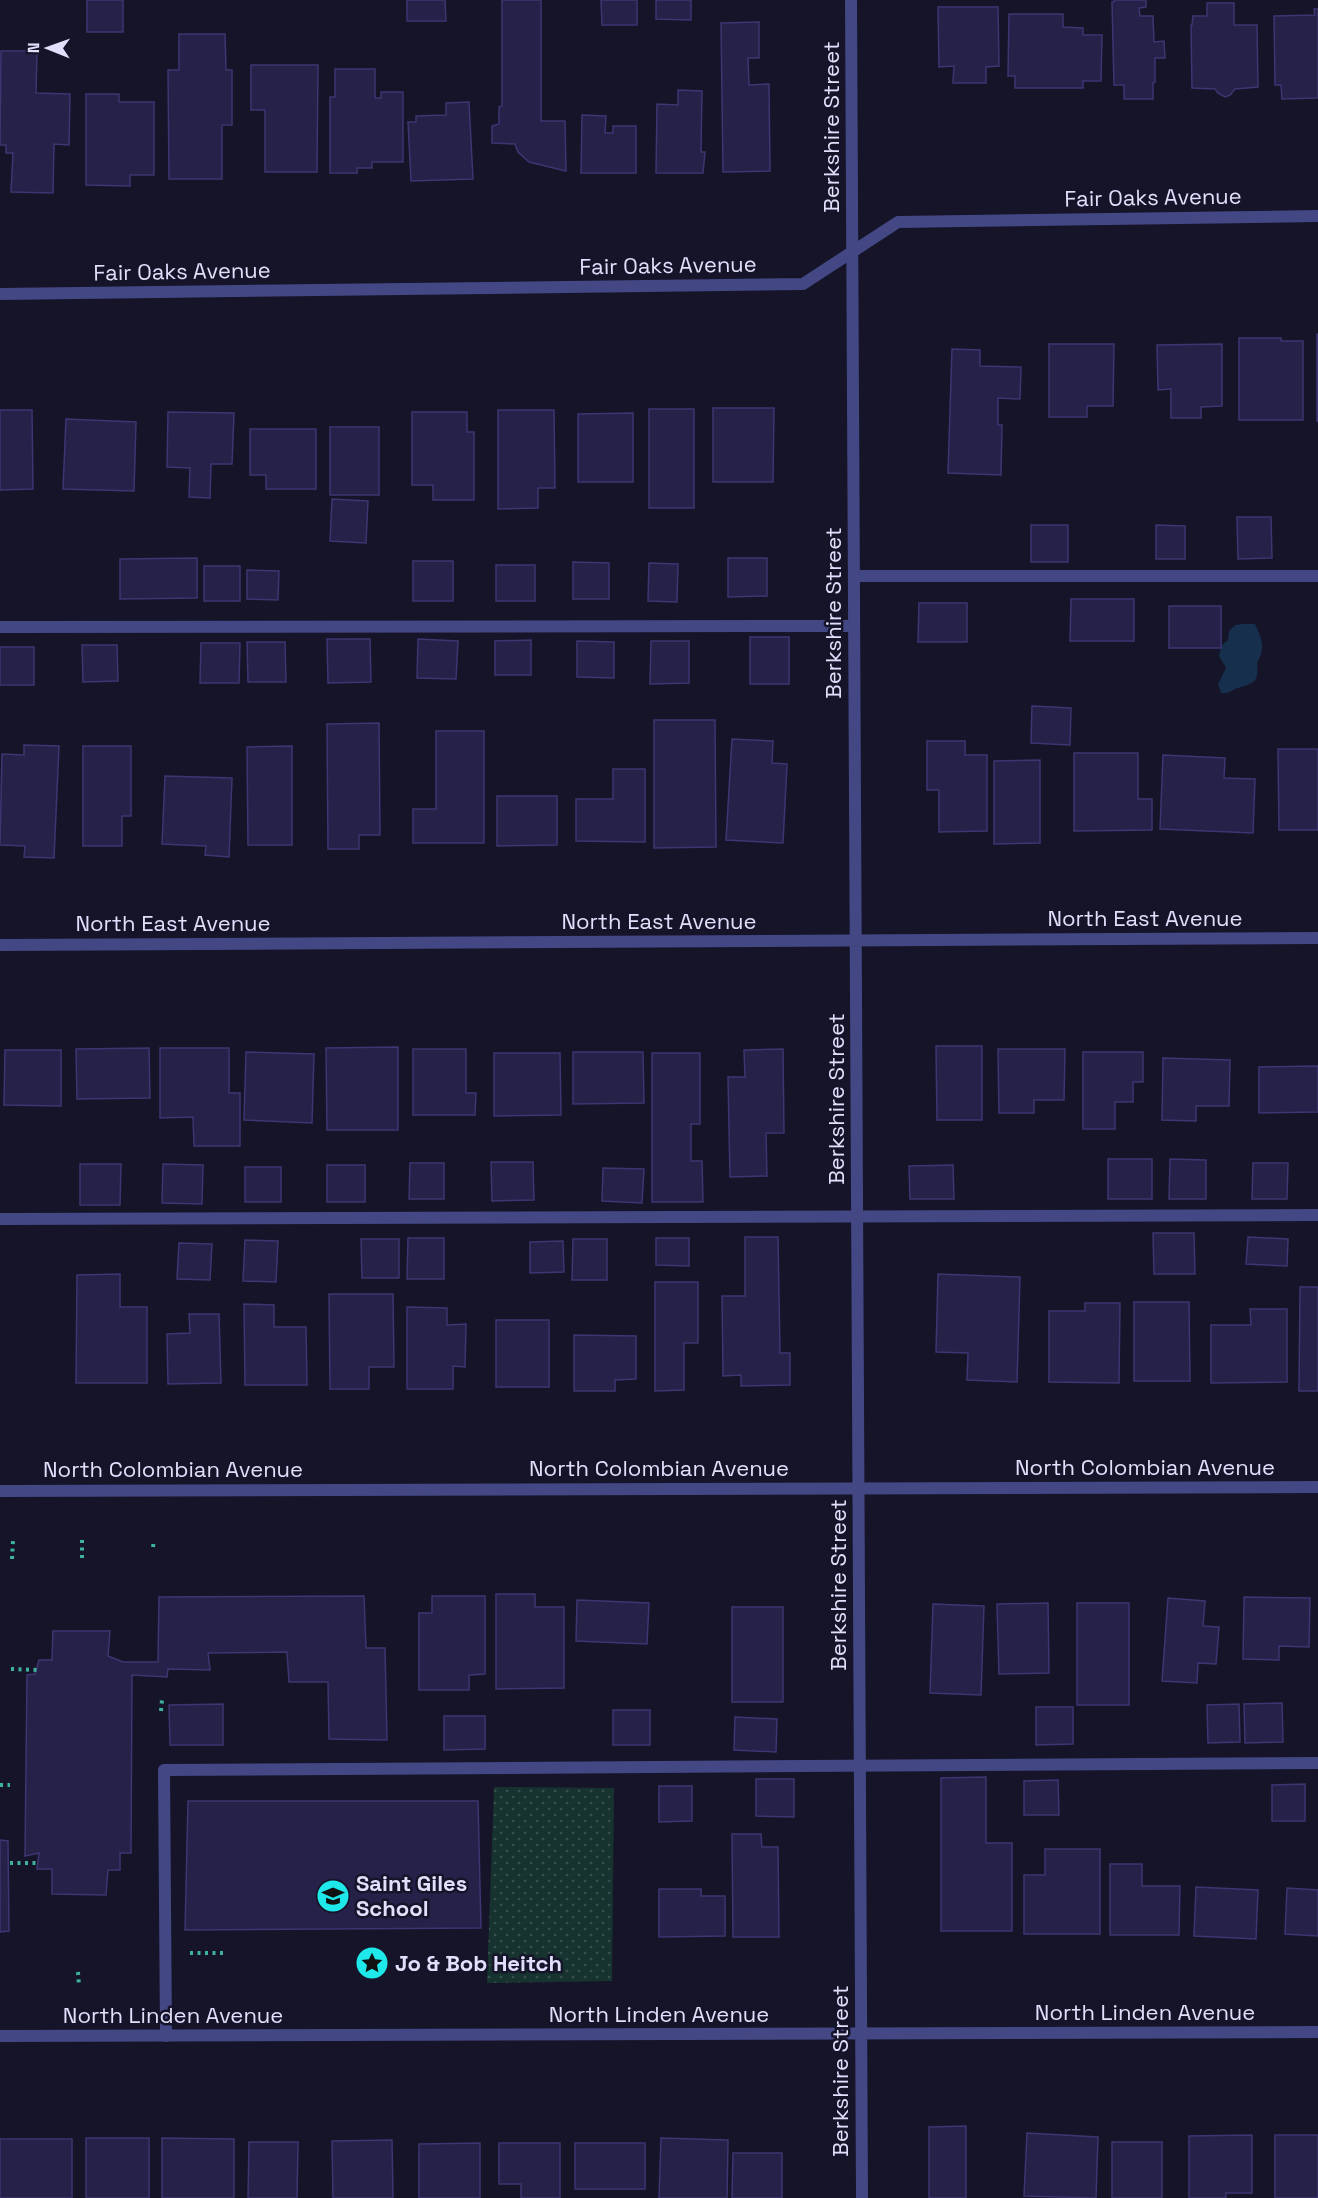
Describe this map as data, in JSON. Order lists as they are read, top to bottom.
{
  "streets": {
    "street": [
      "Berkshire Street",
      "Fair Oaks Avenue",
      "North East Avenue",
      "North Colombian Avenue",
      "North Linden Avenue"
    ]
  },
  "crossings": [
    ["Berkshire Street", "Fair Oaks Avenue"],
    ["Berkshire Street", "North East Avenue"],
    ["Berkshire Street", "North Colombian Avenue"],
    ["Berkshire Street", "North Linden Avenue"]
  ],
  "places": {
    "school or university": ["Saint Giles School"],
    "place": ["Jo & Bob Heitch"]
  },
  "north": "left"
}
